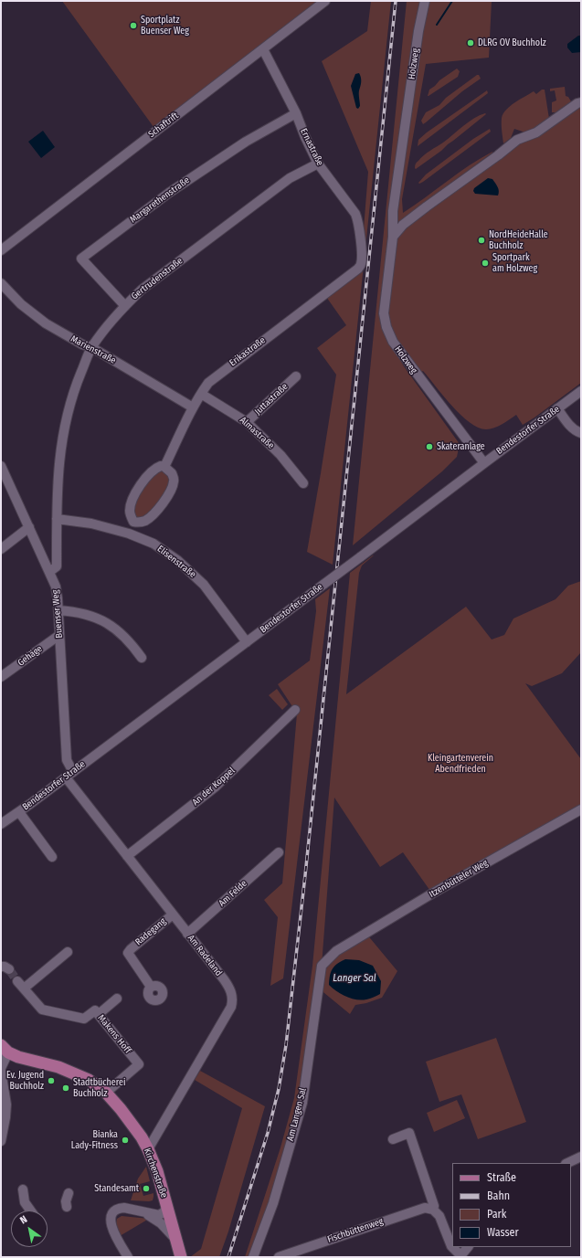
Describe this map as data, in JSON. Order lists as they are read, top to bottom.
{
  "streets": {
    "main road": ["Kirchenstraße"],
    "street": [
      "Holzweg",
      "Schaftrift",
      "Ernastraße",
      "Margarethenstraße",
      "Gertrudenstraße",
      "Marienstraße",
      "Erikastraße",
      "Juttastraße",
      "Bendestorfer Straße",
      "Almastraße",
      "Elisenstraße",
      "Buenser Weg",
      "Gehäge",
      "An der Koppel",
      "Itzenbütteler Weg",
      "Am Felde",
      "Radegang",
      "Am Radeland",
      "Makens Hoff",
      "Am Langen Sal",
      "Fischbüttenweg"
    ]
  },
  "crossings": [
    ["Holzweg", "Bendestorfer Straße"],
    ["Schaftrift", "Ernastraße"],
    ["Ernastraße", "Margarethenstraße"],
    ["Ernastraße", "Gertrudenstraße"],
    ["Ernastraße", "Erikastraße"],
    ["Margarethenstraße", "Gertrudenstraße"],
    ["Gertrudenstraße", "Marienstraße"],
    ["Gertrudenstraße", "Elisenstraße"],
    ["Gertrudenstraße", "Buenser Weg"],
    ["Marienstraße", "Erikastraße"],
    ["Erikastraße", "Almastraße"],
    ["Juttastraße", "Almastraße"],
    ["Bendestorfer Straße", "Elisenstraße"],
    ["Bendestorfer Straße", "Buenser Weg"],
    ["Bendestorfer Straße", "Am Radeland"],
    ["Buenser Weg", "Gehäge"],
    ["An der Koppel", "Am Radeland"],
    ["Itzenbütteler Weg", "Am Langen Sal"],
    ["Am Felde", "Am Radeland"],
    ["Radegang", "Am Radeland"],
    ["Am Radeland", "Kirchenstraße"],
    ["Makens Hoff", "Kirchenstraße"]
  ],
  "water": ["Langer Sal"],
  "parks": ["Kleingartenverein Abendfrieden"],
  "places": [
    "Sportplatz Buenser Weg",
    "DLRG OV Buchholz",
    "NordHeideHalle Buchholz",
    "Sportpark am Holzweg",
    "Skateranlage",
    "Ev. Jugend Buchholz",
    "Stadtbücherei Buchholz",
    "Bianka Lady-Fitness",
    "Standesamt"
  ],
  "legend": [
    "Straße",
    "Bahn",
    "Park",
    "Wasser"
  ],
  "north": "top left"
}
